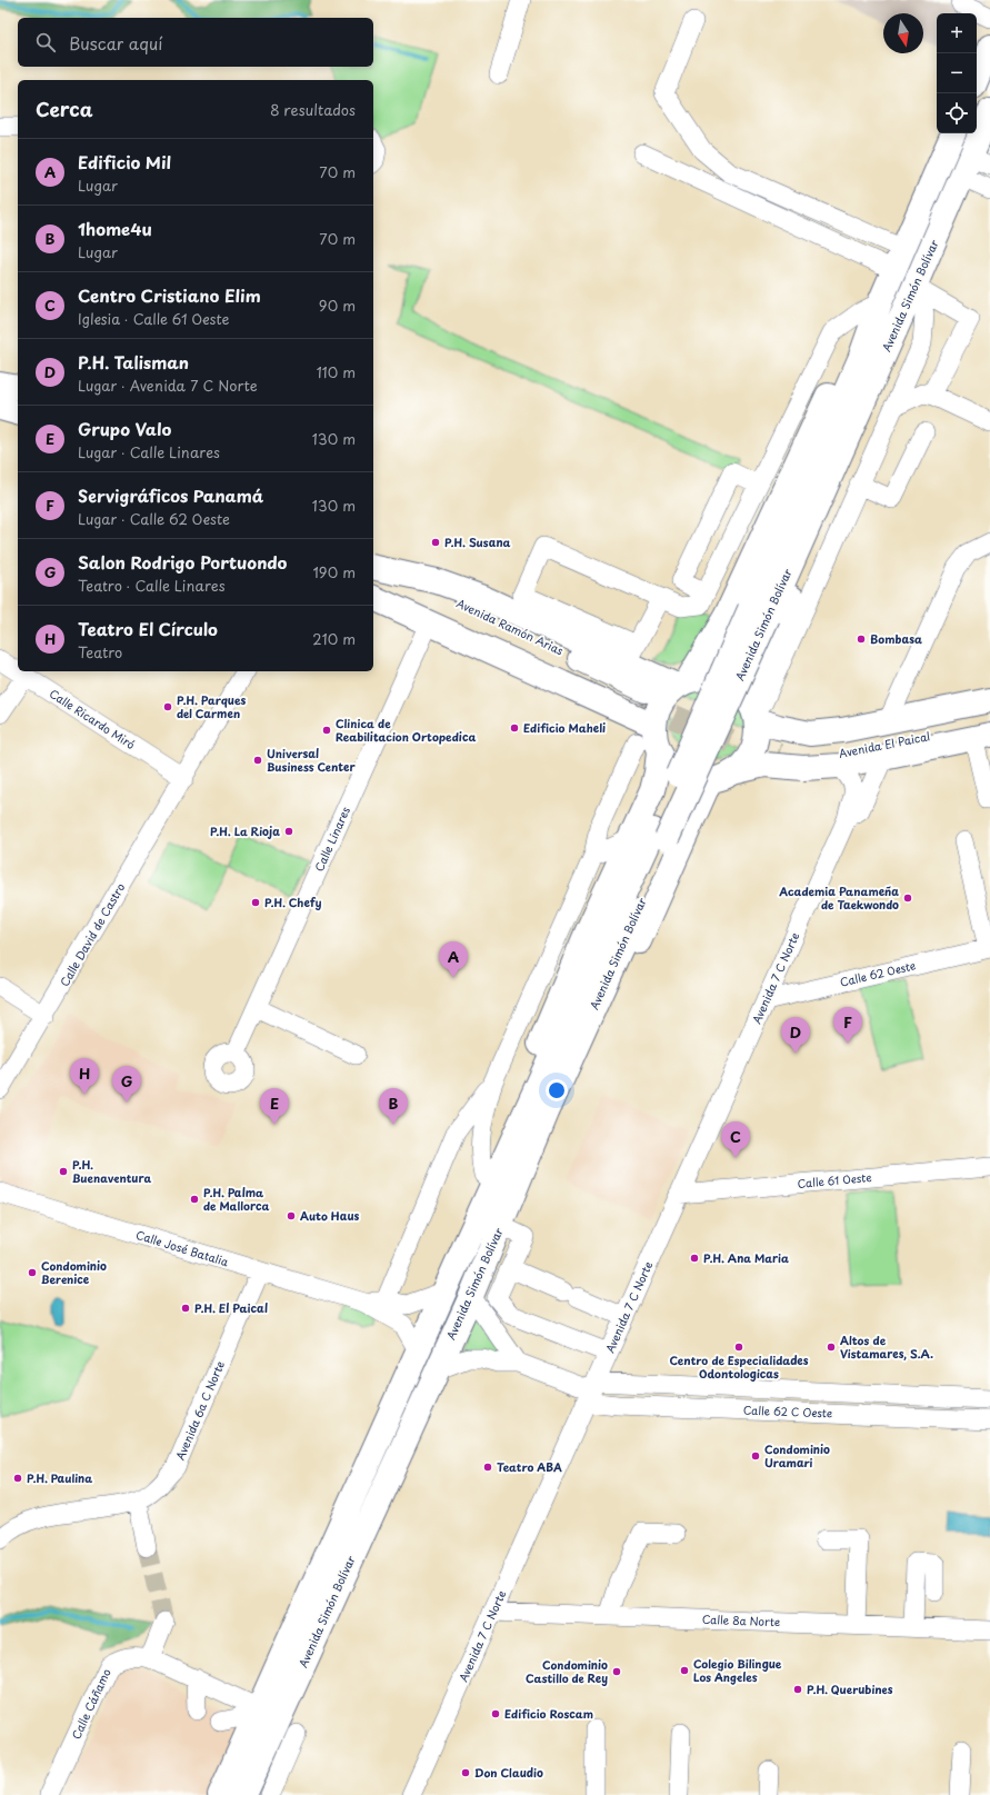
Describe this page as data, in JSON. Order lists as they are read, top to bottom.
{
  "streets": {
    "main road": ["Avenida Simón Bolívar", "Avenida Ramón Arias", "Avenida El Paical"],
    "street": [
      "Calle Ricardo Miró",
      "Calle Linares",
      "Calle David de Castro",
      "Calle 62 Oeste",
      "Avenida 7 C Norte",
      "Calle 61 Oeste",
      "Calle José Batalia",
      "Avenida 6a C Norte",
      "Calle 62 C Oeste",
      "Calle 8a Norte",
      "Calle Cáñamo"
    ]
  },
  "crossings": [
    ["Avenida Simón Bolívar", "Calle José Batalia"],
    ["Avenida Simón Bolívar", "Calle 62 C Oeste"],
    ["Avenida Simón Bolívar", "Calle Cáñamo"],
    ["Calle Ricardo Miró", "Calle David de Castro"],
    ["Calle 62 Oeste", "Avenida 7 C Norte"],
    ["Avenida 7 C Norte", "Calle 61 Oeste"],
    ["Avenida 7 C Norte", "Calle 62 C Oeste"],
    ["Avenida 7 C Norte", "Calle 8a Norte"],
    ["Calle José Batalia", "Avenida 6a C Norte"]
  ],
  "places": [
    "P.H. Susana",
    "Bombasa",
    "P.H. Parques del Carmen",
    "Edificio Maheli",
    "Clinica de Reabilitacion Ortopedica",
    "Universal Business Center",
    "P.H. La Rioja",
    "Academia Panameña de Taekwondo",
    "P.H. Chefy",
    "P.H. Buenaventura",
    "P.H. Palma de Mallorca",
    "Auto Haus",
    "P.H. Ana Maria",
    "Condominio Berenice",
    "P.H. El Paical",
    "Centro de Especialidades Odontologicas",
    "Altos de Vistamares, S.A.",
    "Condominio Uramari",
    "Teatro ABA",
    "P.H. Paulina",
    "Colegio Bilingue Los Angeles",
    "Condominio Castillo de Rey",
    "P.H. Querubines",
    "Edificio Roscam",
    "Don Claudio"
  ],
  "north": "bottom",
  "page": {
    "map_buttons": ["+", "−"],
    "search": "Buscar aquí",
    "heading": ["Cerca", "8 resultados"],
    "list": [
      {
        "mark": "A",
        "name": "Edificio Mil",
        "note": "Lugar",
        "value": "70 m"
      },
      {
        "mark": "B",
        "name": "1home4u",
        "note": "Lugar",
        "value": "70 m"
      },
      {
        "mark": "C",
        "name": "Centro Cristiano Elim",
        "note": "Iglesia · Calle 61 Oeste",
        "value": "90 m"
      },
      {
        "mark": "D",
        "name": "P.H. Talisman",
        "note": "Lugar · Avenida 7 C Norte",
        "value": "110 m"
      },
      {
        "mark": "E",
        "name": "Grupo Valo",
        "note": "Lugar · Calle Linares",
        "value": "130 m"
      },
      {
        "mark": "F",
        "name": "Servigráficos Panamá",
        "note": "Lugar · Calle 62 Oeste",
        "value": "130 m"
      },
      {
        "mark": "G",
        "name": "Salon Rodrigo Portuondo",
        "note": "Teatro · Calle Linares",
        "value": "190 m"
      },
      {
        "mark": "H",
        "name": "Teatro El Círculo",
        "note": "Teatro",
        "value": "210 m"
      }
    ],
    "pins": [
      "A",
      "F",
      "D",
      "H",
      "G",
      "B",
      "E",
      "C"
    ]
  }
}
